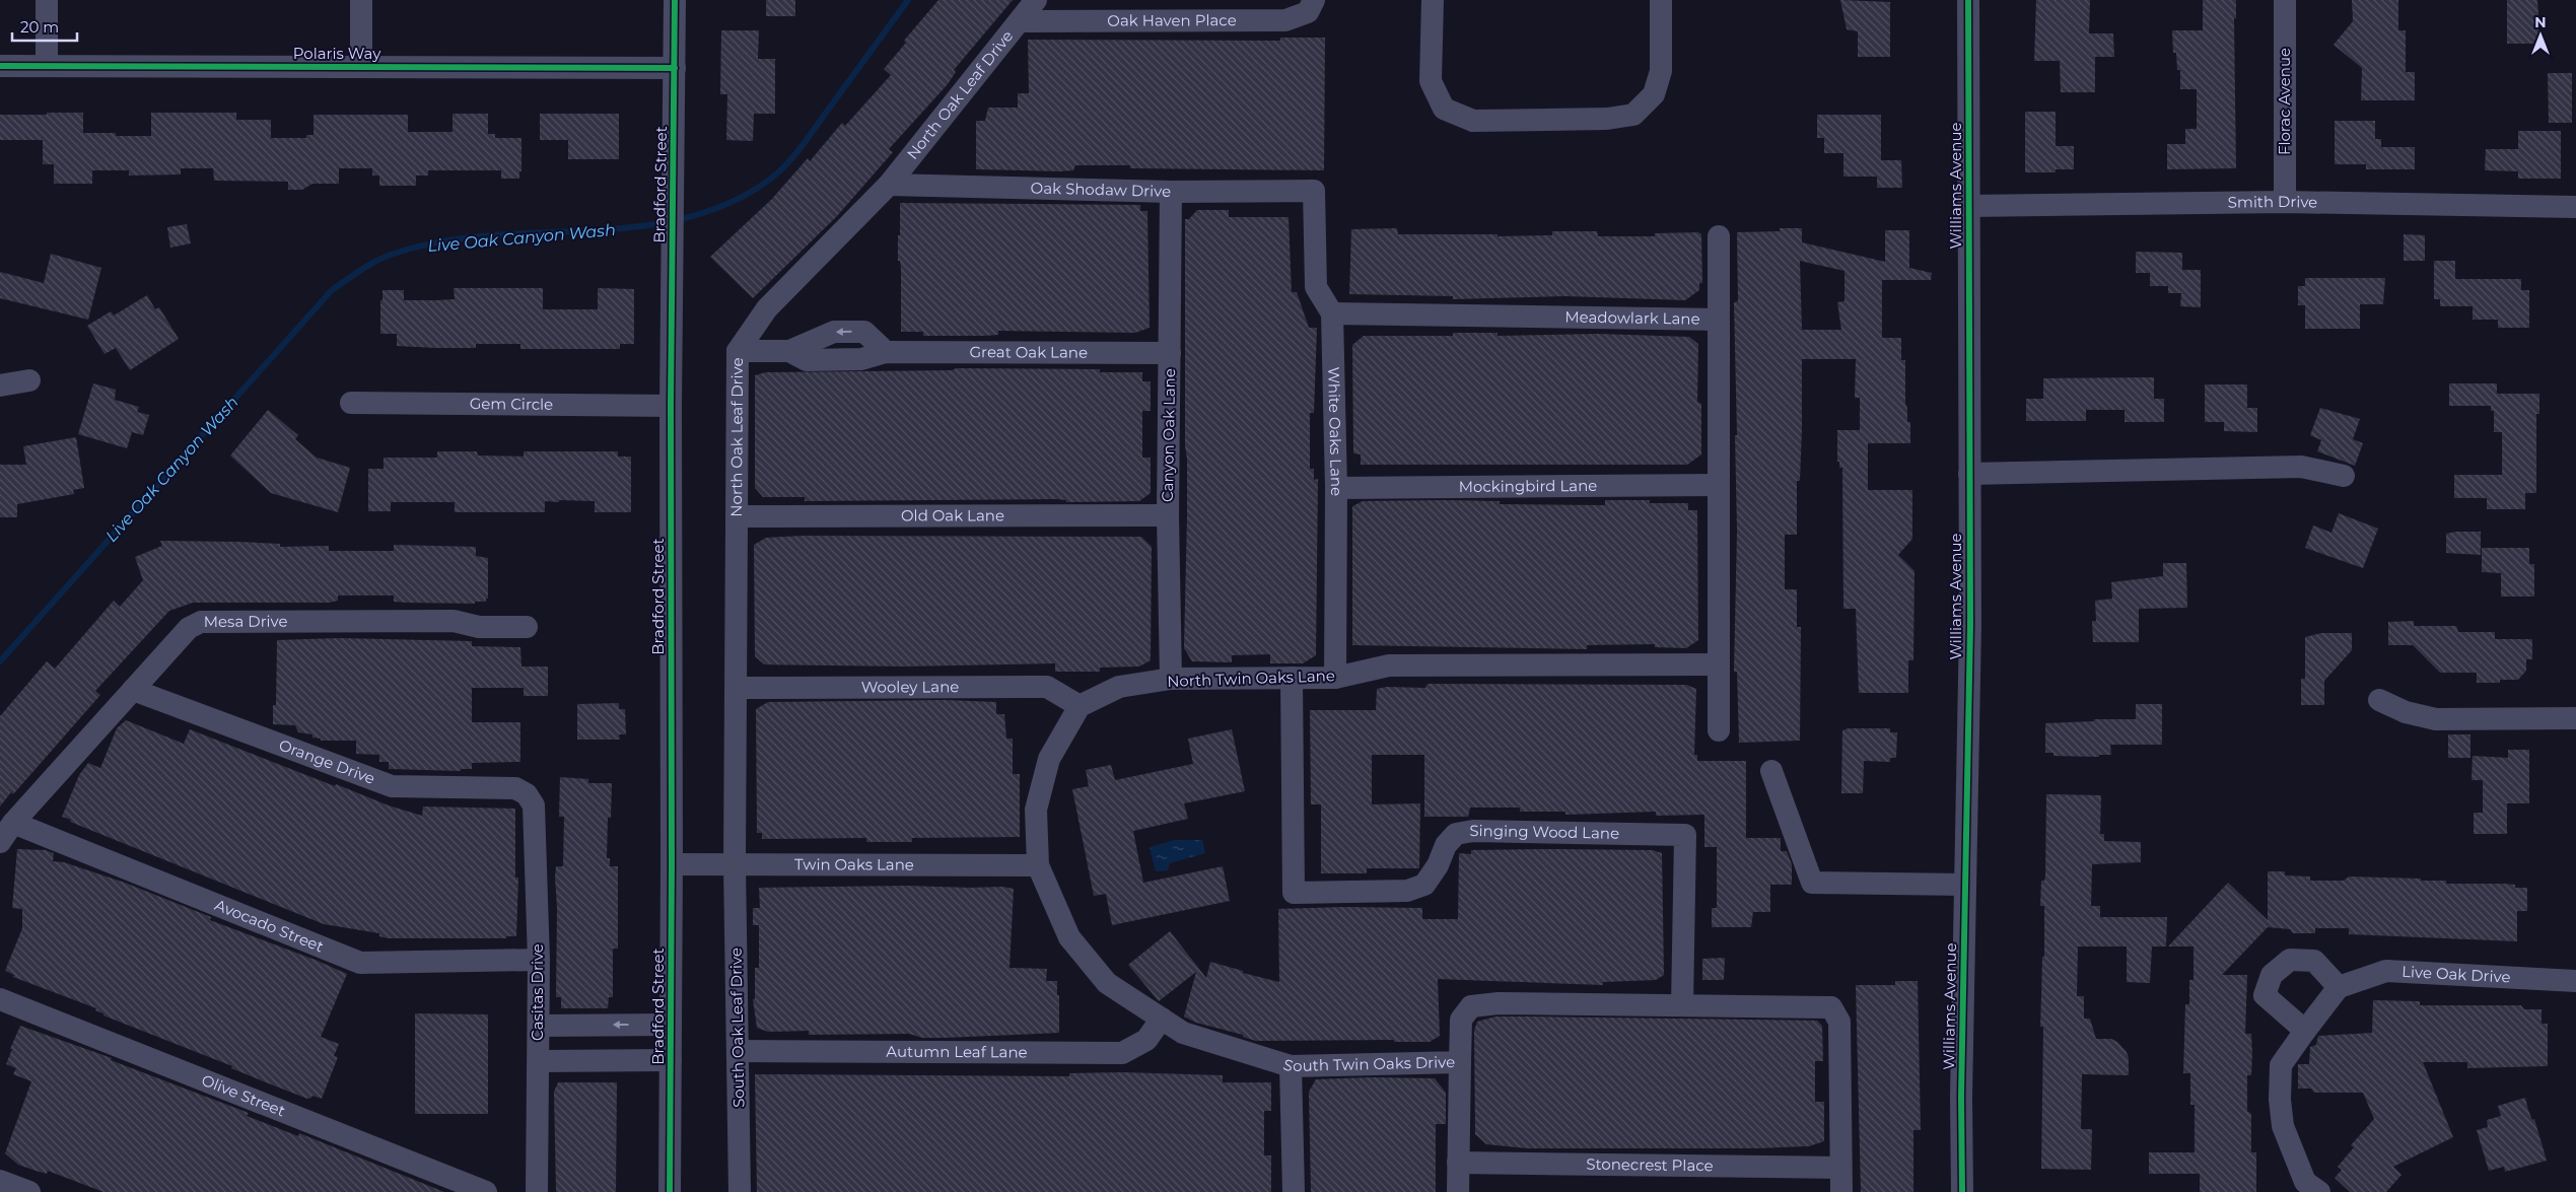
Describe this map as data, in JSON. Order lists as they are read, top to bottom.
{
  "streets": {
    "street": [
      "Oak Haven Place",
      "Polaris Way",
      "North Oak Leaf Drive",
      "Florac Avenue",
      "Bradford Street",
      "Williams Avenue",
      "Oak Shodaw Drive",
      "Smith Drive",
      "Meadowlark Lane",
      "Great Oak Lane",
      "Gem Circle",
      "White Oaks Lane",
      "Canyon Oak Lane",
      "Mockingbird Lane",
      "Old Oak Lane",
      "Mesa Drive",
      "North Twin Oaks Lane",
      "Wooley Lane",
      "Orange Drive",
      "Singing Wood Lane",
      "Twin Oaks Lane",
      "Avocado Street",
      "Live Oak Drive",
      "Casitas Drive",
      "South Oak Leaf Drive",
      "Autumn Leaf Lane",
      "South Twin Oaks Drive",
      "Olive Street",
      "Stonecrest Place"
    ]
  },
  "crossings": [
    ["Oak Haven Place", "North Oak Leaf Drive"],
    ["Polaris Way", "Bradford Street"],
    ["North Oak Leaf Drive", "Oak Shodaw Drive"],
    ["North Oak Leaf Drive", "Great Oak Lane"],
    ["North Oak Leaf Drive", "Old Oak Lane"],
    ["North Oak Leaf Drive", "Wooley Lane"],
    ["North Oak Leaf Drive", "Twin Oaks Lane"],
    ["North Oak Leaf Drive", "South Oak Leaf Drive"],
    ["Florac Avenue", "Smith Drive"],
    ["Bradford Street", "Gem Circle"],
    ["Bradford Street", "Twin Oaks Lane"],
    ["Williams Avenue", "Smith Drive"],
    ["Oak Shodaw Drive", "White Oaks Lane"],
    ["Oak Shodaw Drive", "Canyon Oak Lane"],
    ["Meadowlark Lane", "White Oaks Lane"],
    ["Great Oak Lane", "Canyon Oak Lane"],
    ["White Oaks Lane", "Mockingbird Lane"],
    ["White Oaks Lane", "North Twin Oaks Lane"],
    ["Canyon Oak Lane", "Old Oak Lane"],
    ["Canyon Oak Lane", "North Twin Oaks Lane"],
    ["Mesa Drive", "Orange Drive"],
    ["Mesa Drive", "Avocado Street"],
    ["North Twin Oaks Lane", "Wooley Lane"],
    ["North Twin Oaks Lane", "Singing Wood Lane"],
    ["Orange Drive", "Casitas Drive"],
    ["Singing Wood Lane", "South Twin Oaks Drive"],
    ["Twin Oaks Lane", "South Oak Leaf Drive"],
    ["Twin Oaks Lane", "South Twin Oaks Drive"],
    ["Avocado Street", "Casitas Drive"],
    ["South Oak Leaf Drive", "Autumn Leaf Lane"],
    ["Autumn Leaf Lane", "South Twin Oaks Drive"],
    ["South Twin Oaks Drive", "Stonecrest Place"]
  ],
  "water": ["Live Oak Canyon Wash"],
  "scale_bar": "20 m",
  "north": "top"
}
